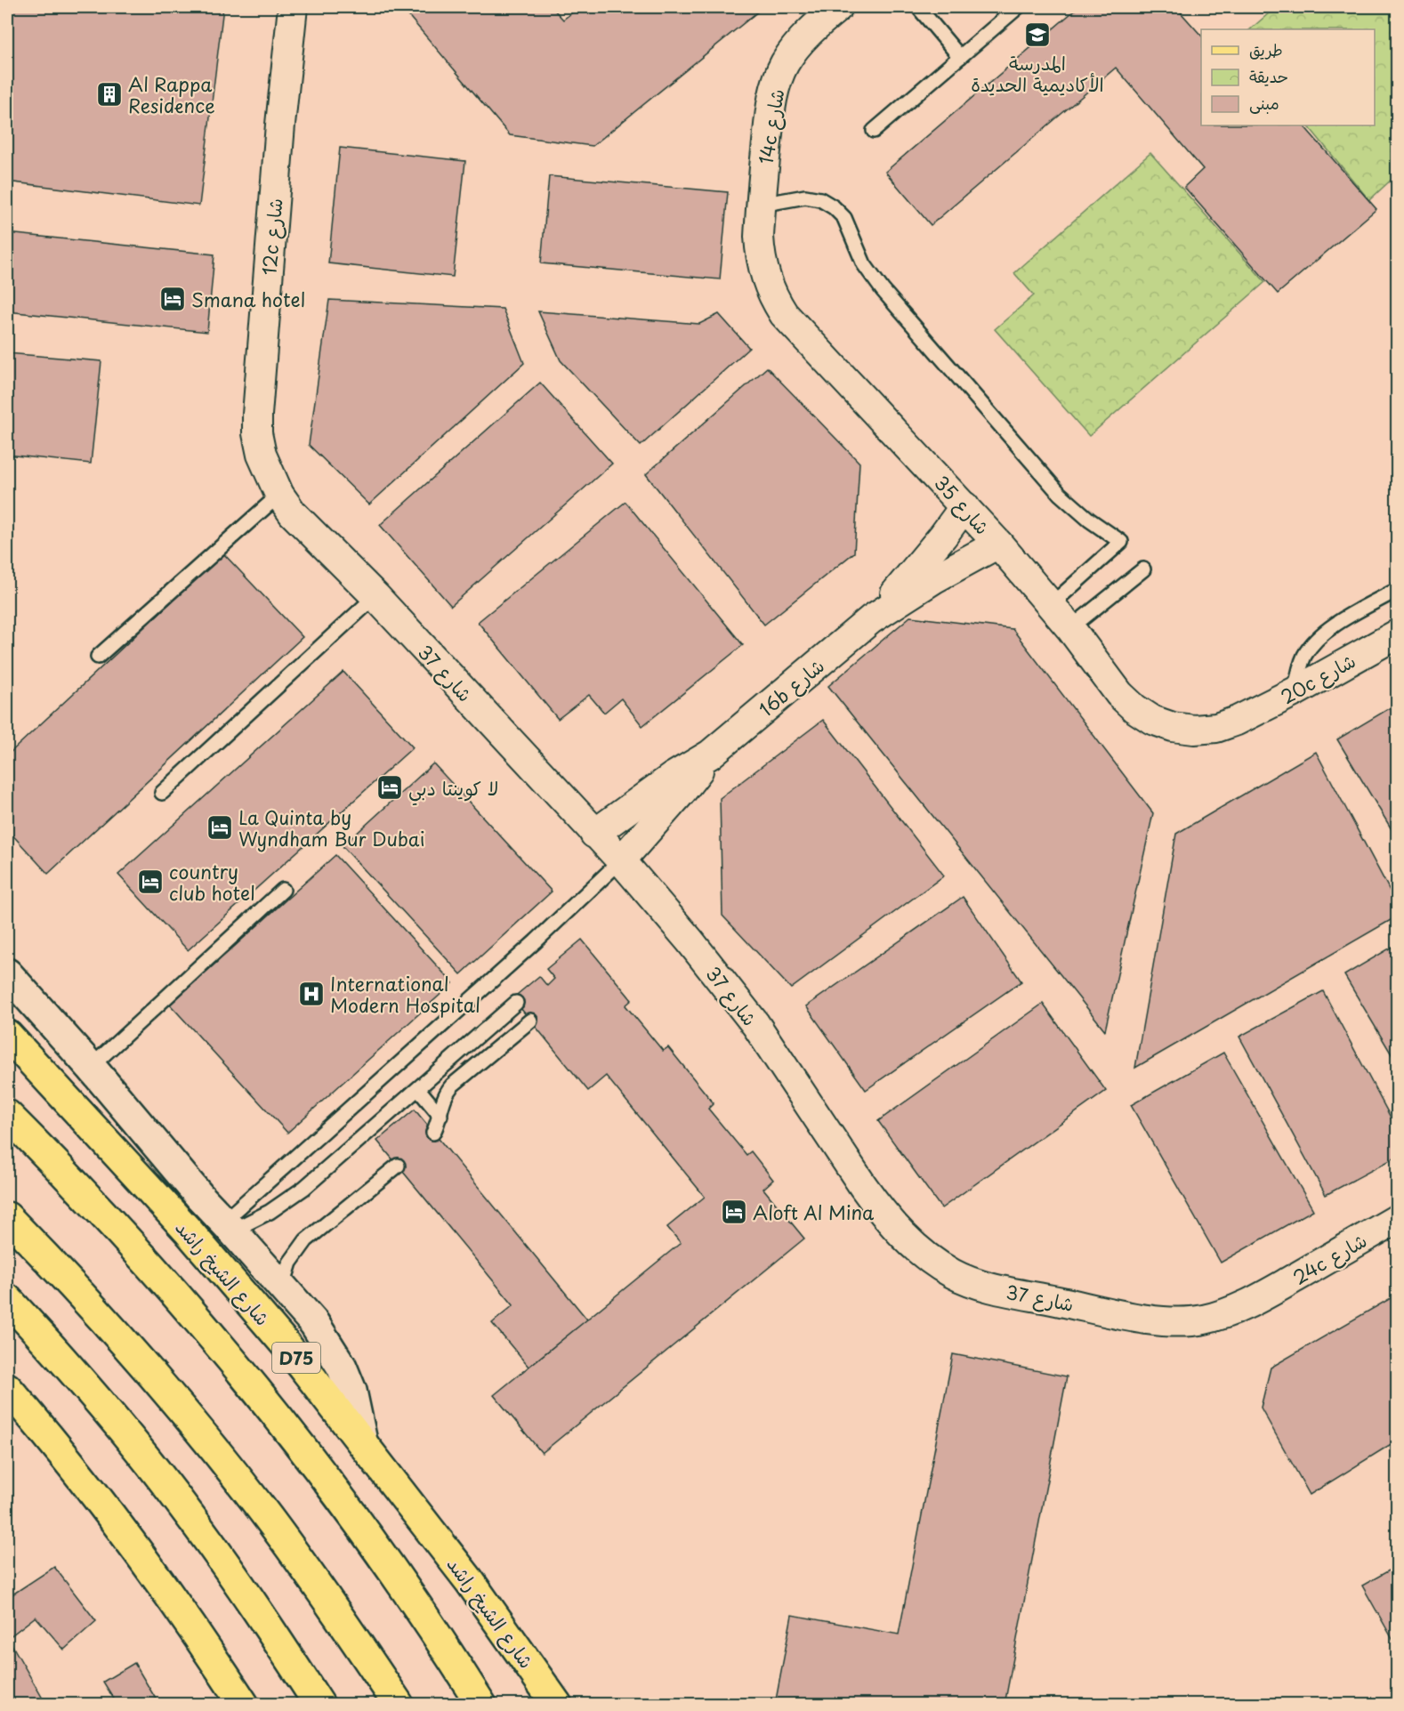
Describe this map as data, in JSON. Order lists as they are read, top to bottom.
{
  "streets": {
    "main road": ["شارع الشيخ راشد", "D75"],
    "street": [
      "14c شارع",
      "12c شارع",
      "شارع 35",
      "شارع 37",
      "20c شارع",
      "16b شارع",
      "24c شارع"
    ]
  },
  "crossings": [
    ["14c شارع", "شارع 35"],
    ["12c شارع", "شارع 37"],
    ["شارع 35", "20c شارع"],
    ["شارع 35", "16b شارع"],
    ["شارع 37", "16b شارع"],
    ["شارع 37", "24c شارع"]
  ],
  "places": {
    "school or university": ["المدرسة الأكاديمية الحديدة"],
    "building": ["Al Rappa Residence"],
    "hotel": [
      "Smana hotel",
      "لا كوينتا دبي",
      "La Quinta by Wyndham Bur Dubai",
      "country club hotel",
      "Aloft Al Mina"
    ],
    "hospital": ["International Modern Hospital"]
  },
  "legend": ["طريق", "حديقة", "مبنى"]
}
